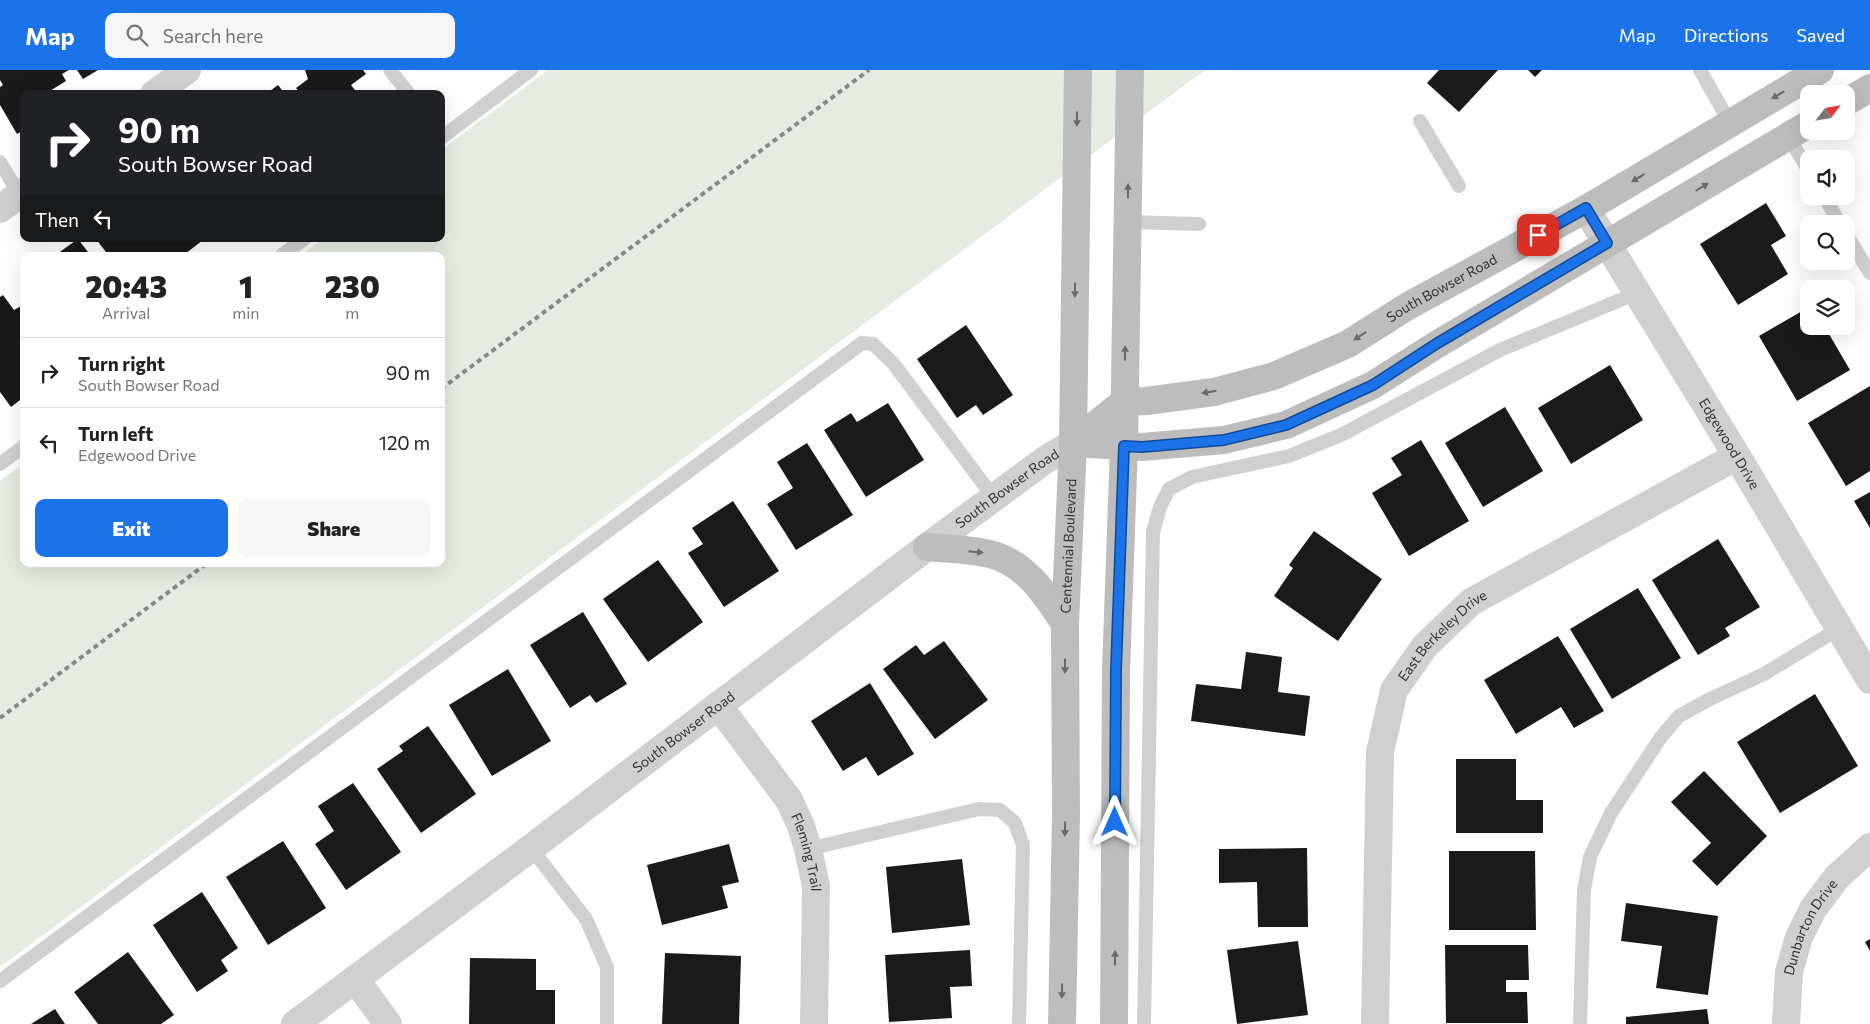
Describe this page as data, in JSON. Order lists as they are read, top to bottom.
{
  "streets": {
    "main road": ["South Bowser Road", "Centennial Boulevard"],
    "street": [
      "Edgewood Drive",
      "East Berkeley Drive",
      "Fleming Trail",
      "Dunbarton Drive"
    ]
  },
  "crossings": [
    ["South Bowser Road", "Edgewood Drive"],
    ["South Bowser Road", "Centennial Boulevard"],
    ["South Bowser Road", "Fleming Trail"],
    ["Edgewood Drive", "East Berkeley Drive"]
  ],
  "north": "top right",
  "page": {
    "header": "Map",
    "search": "Search here",
    "nav": ["Map", "Directions", "Saved"],
    "turn": ["90 m", "South Bowser Road"],
    "then": "Then",
    "eta": [
      "20:43",
      "Arrival",
      "1",
      "min",
      "230",
      "m"
    ],
    "list": [
      {
        "name": "Turn right",
        "note": "South Bowser Road",
        "value": "90 m"
      },
      {
        "name": "Turn left",
        "note": "Edgewood Drive",
        "value": "120 m"
      }
    ],
    "buttons": ["Exit", "Share"]
  }
}
